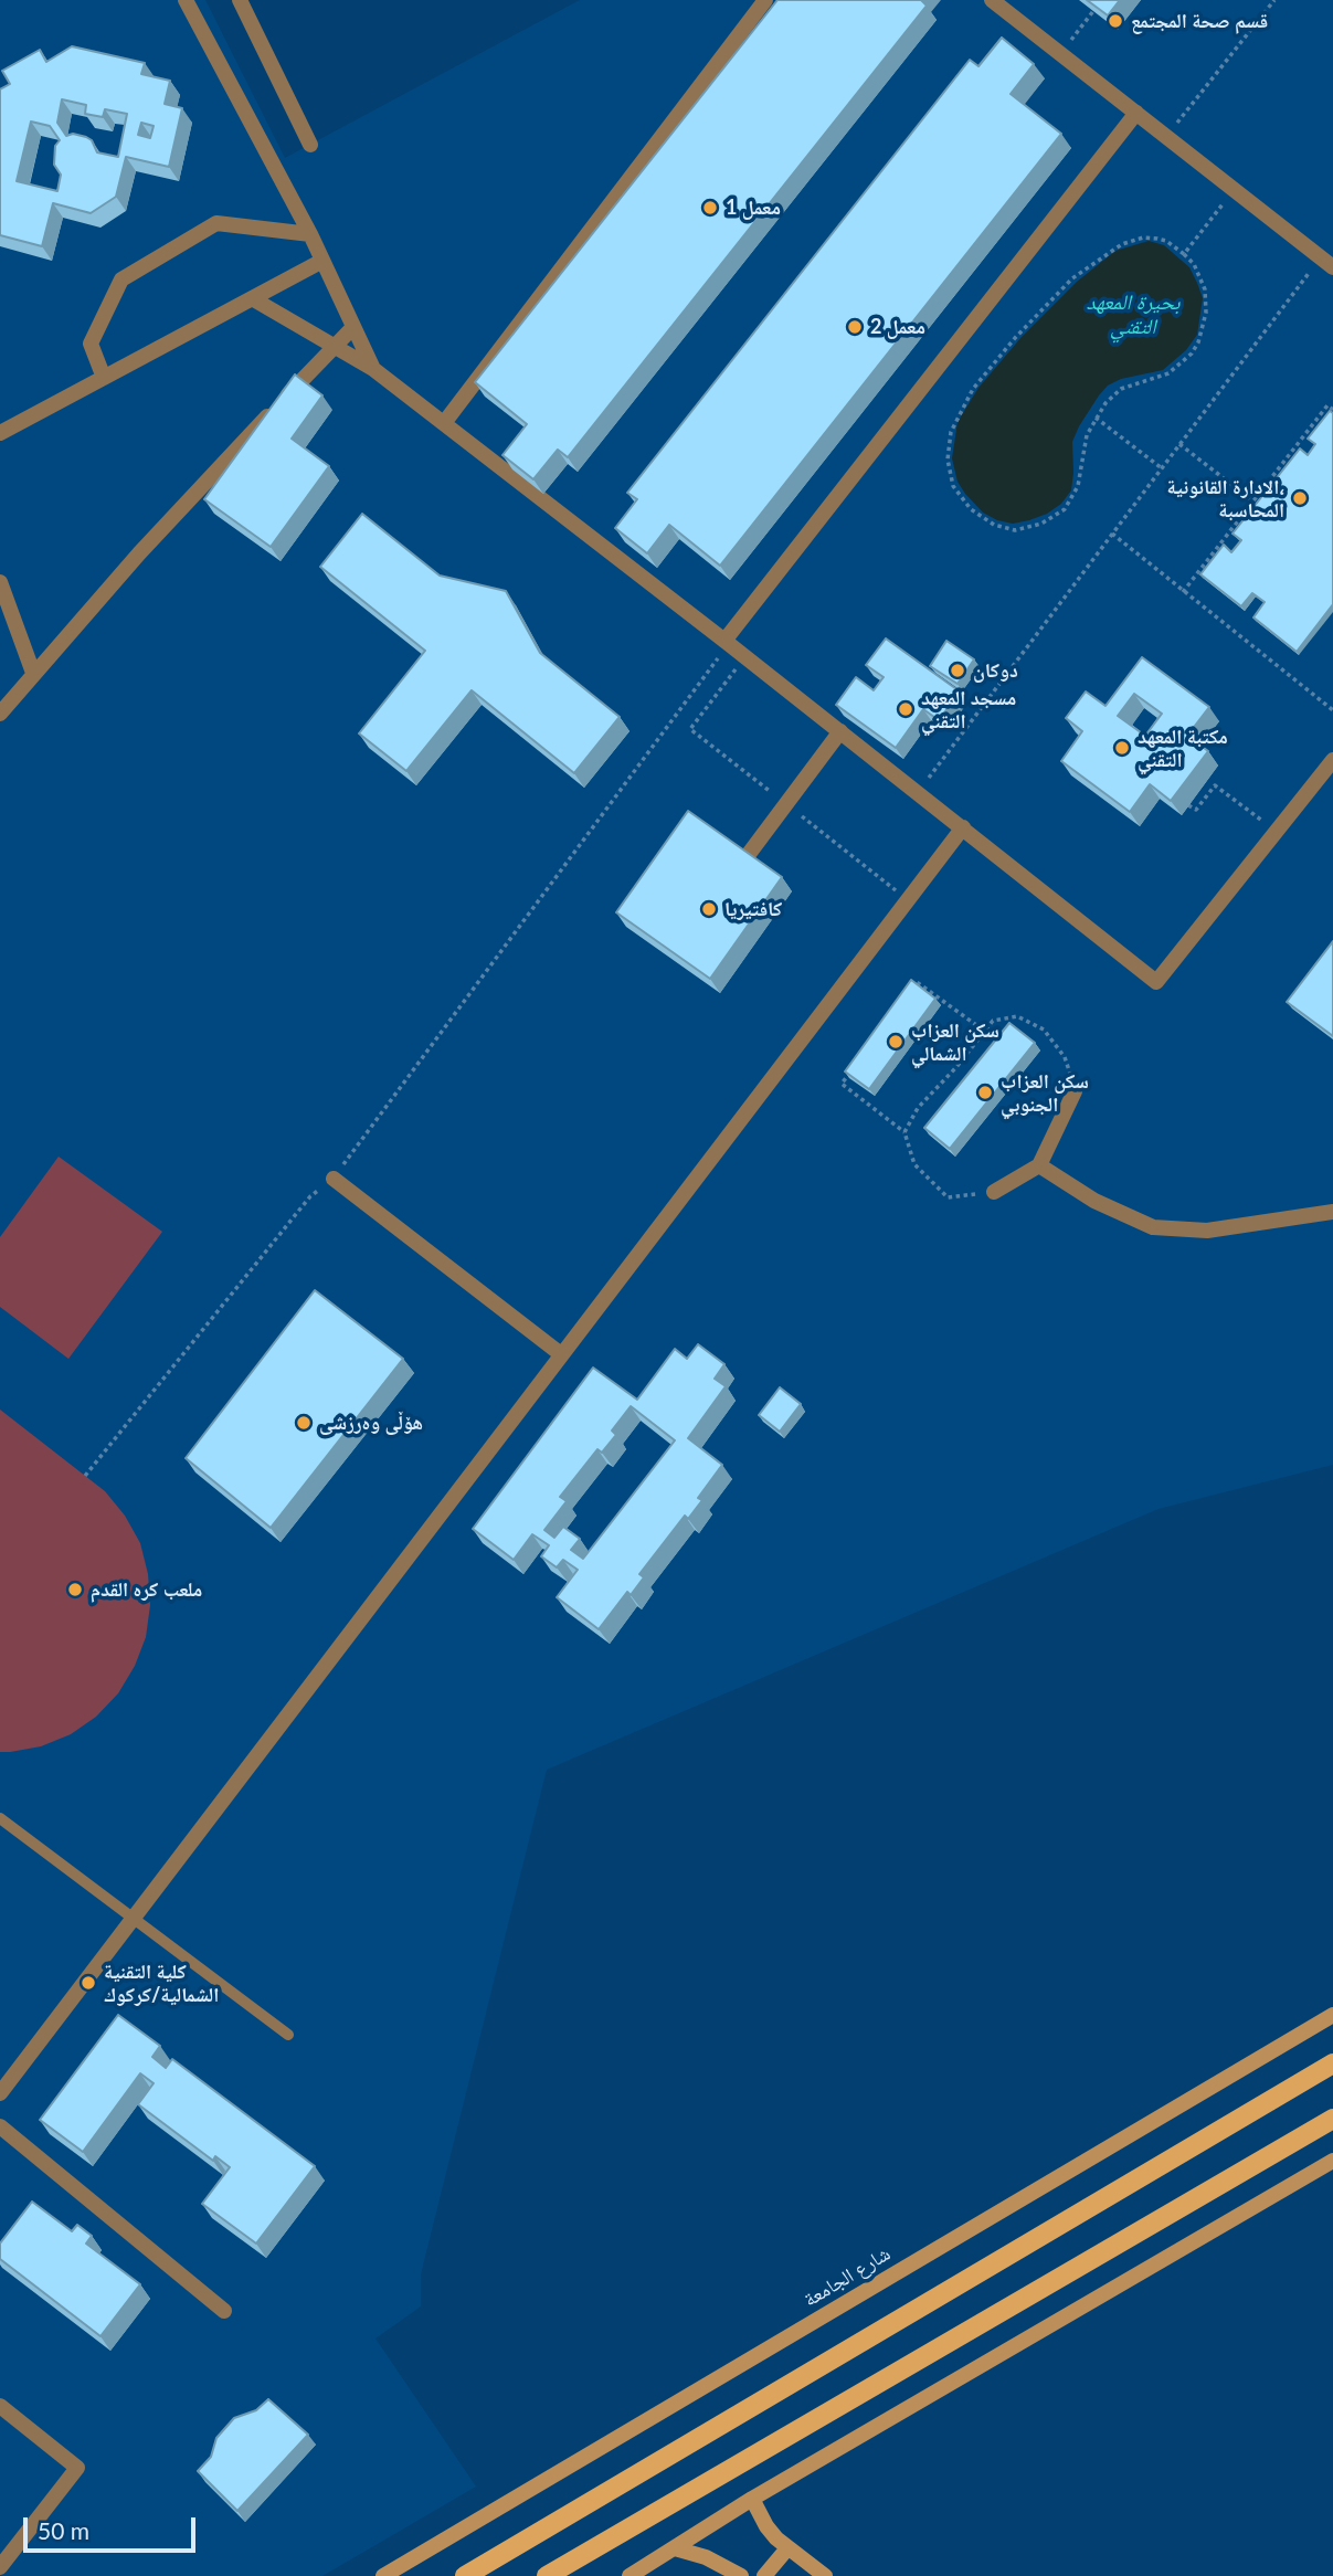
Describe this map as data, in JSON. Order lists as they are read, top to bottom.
{
  "streets": {
    "street": ["شارع الجامعة"]
  },
  "water": ["بحيرة المعهد التقني"],
  "places": [
    "قسم صحة المجتمع",
    "معمل 1",
    "معمل 2",
    "الادارة القانونية، المحاسبة",
    "دوکان",
    "مسجد المعهد التقني",
    "مكتبة المعهد التقني",
    "کافتیریا",
    "سكن العزاب الشمالي",
    "سكن العزاب الجنوبي",
    "هۆڵی وەرزشی",
    "ملعب كره القدم",
    "كلية التقنية الشمالية/كركوك"
  ],
  "scale_bar": "50 m"
}
